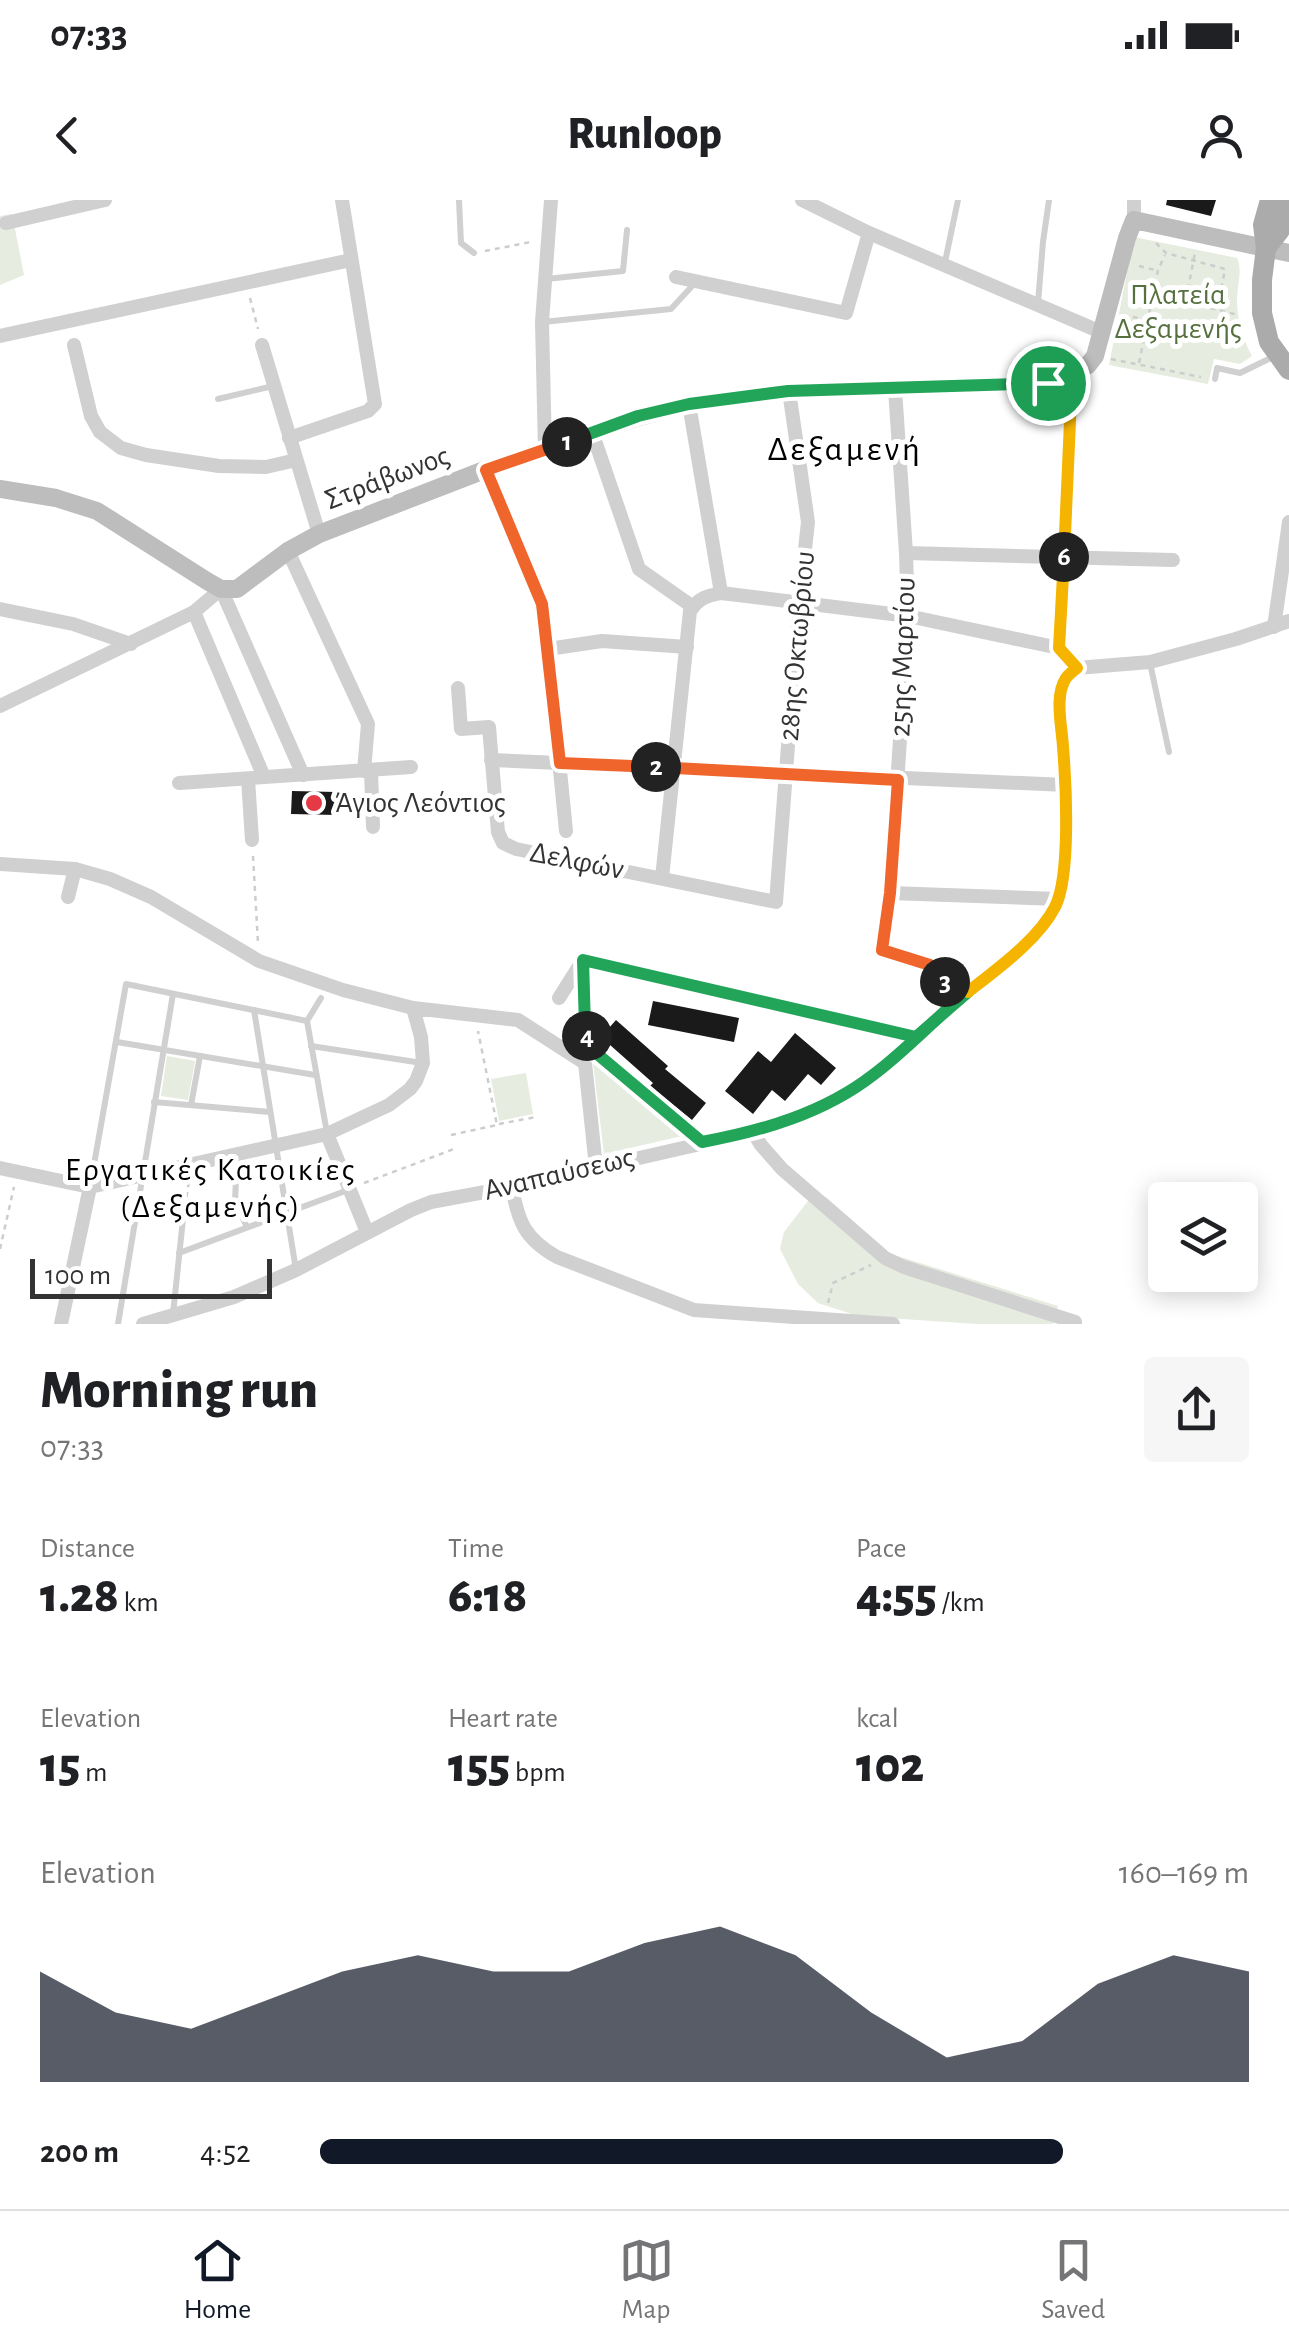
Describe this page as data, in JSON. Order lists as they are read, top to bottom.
{
  "streets": {
    "street": [
      "Στράβωνος",
      "28ης Οκτωβρίου",
      "25ης Μαρτίου",
      "Δελφών",
      "Αναπαύσεως"
    ]
  },
  "crossings": [
    ["Στράβωνος", "28ης Οκτωβρίου"],
    ["Στράβωνος", "25ης Μαρτίου"],
    ["28ης Οκτωβρίου", "Δελφών"],
    ["25ης Μαρτίου", "Αναπαύσεως"]
  ],
  "districts": ["Δεξαμενή", "Εργατικές Κατοικίες (Δεξαμενής)"],
  "parks": ["Πλατεία Δεξαμενής"],
  "places": ["Άγιος Λεόντιος"],
  "scale_bar": "100 m",
  "page": {
    "status": "07:33",
    "header": "Runloop",
    "pins": [
      "1",
      "6",
      "2",
      "3",
      "4"
    ],
    "scale": "100 m",
    "heading": ["Morning run", "07:33"],
    "stats": [
      ["Distance", "1.28 km"],
      ["Time", "6:18"],
      ["Pace", "4:55 /km"],
      ["Elevation", "15 m"],
      ["Heart rate", "155 bpm"],
      ["kcal", "102"]
    ],
    "chart": ["Elevation", "160–169 m"],
    "list": [
      {
        "name": "200 m",
        "note": "4:52"
      }
    ],
    "tabs": ["Home", "Map", "Saved"]
  }
}
